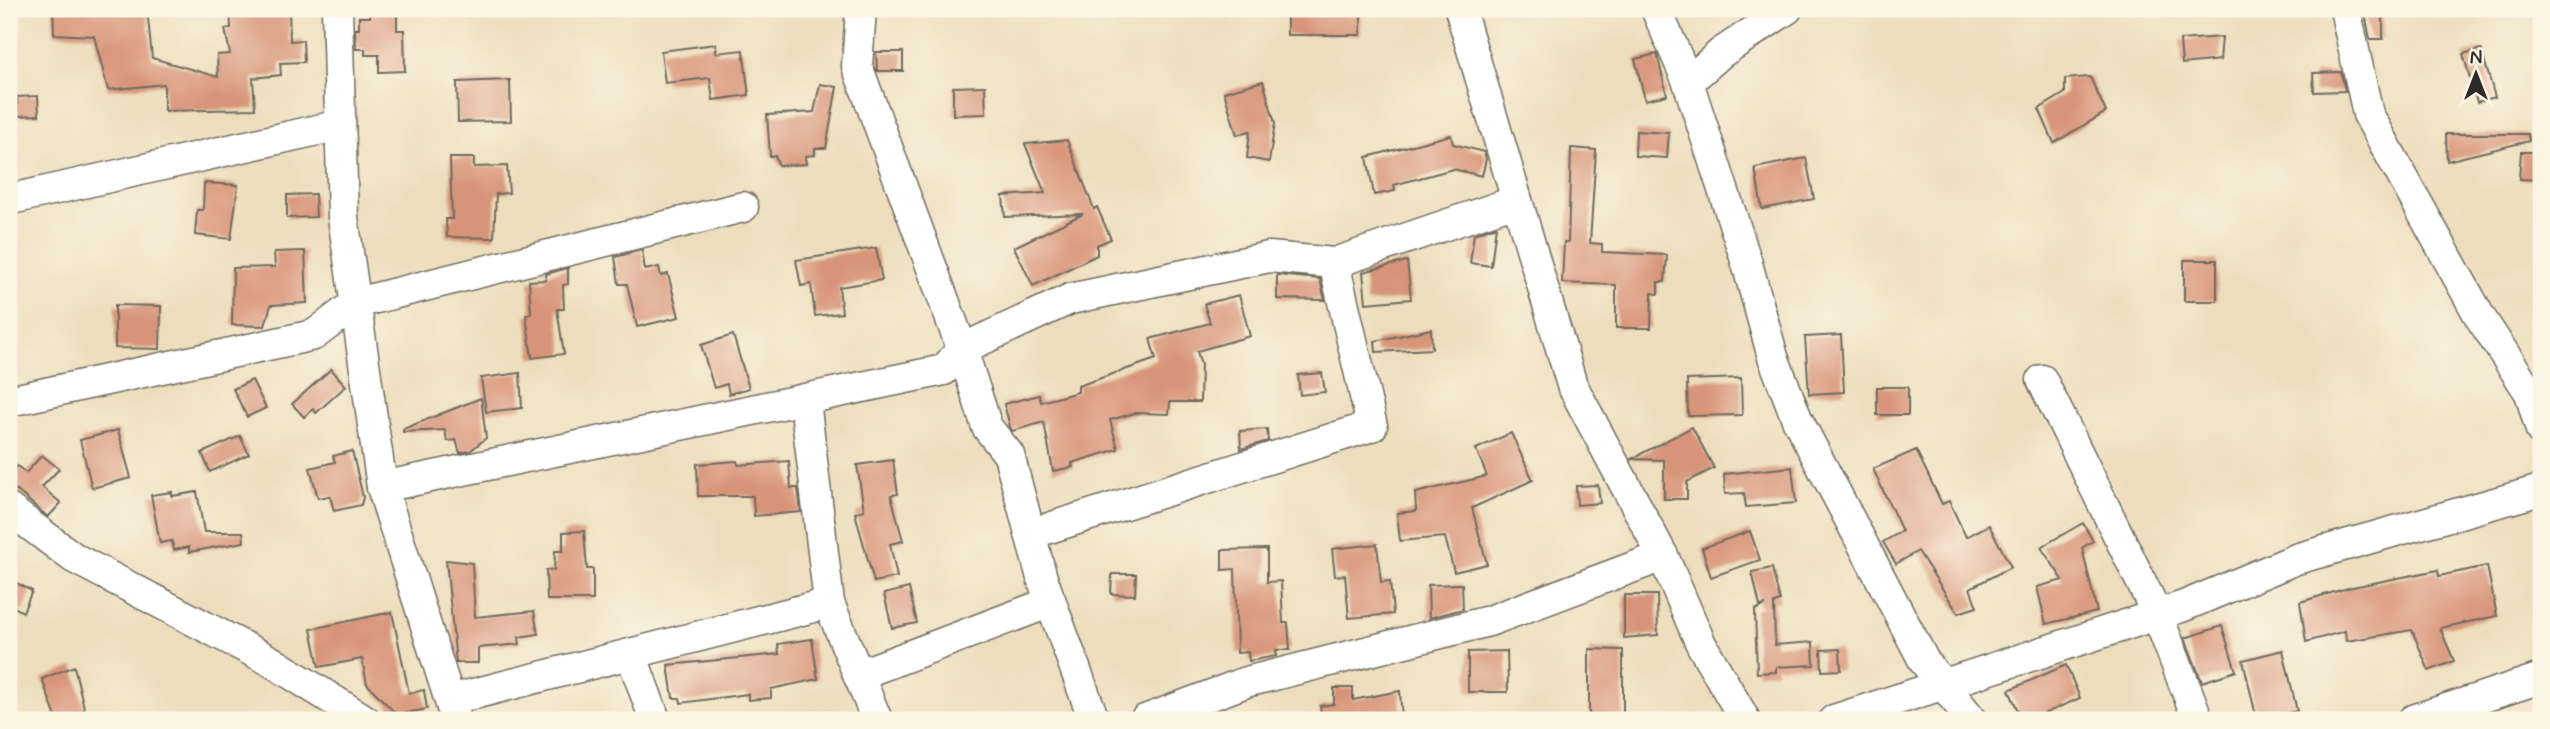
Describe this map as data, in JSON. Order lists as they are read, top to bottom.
{
  "north": "top"
}
